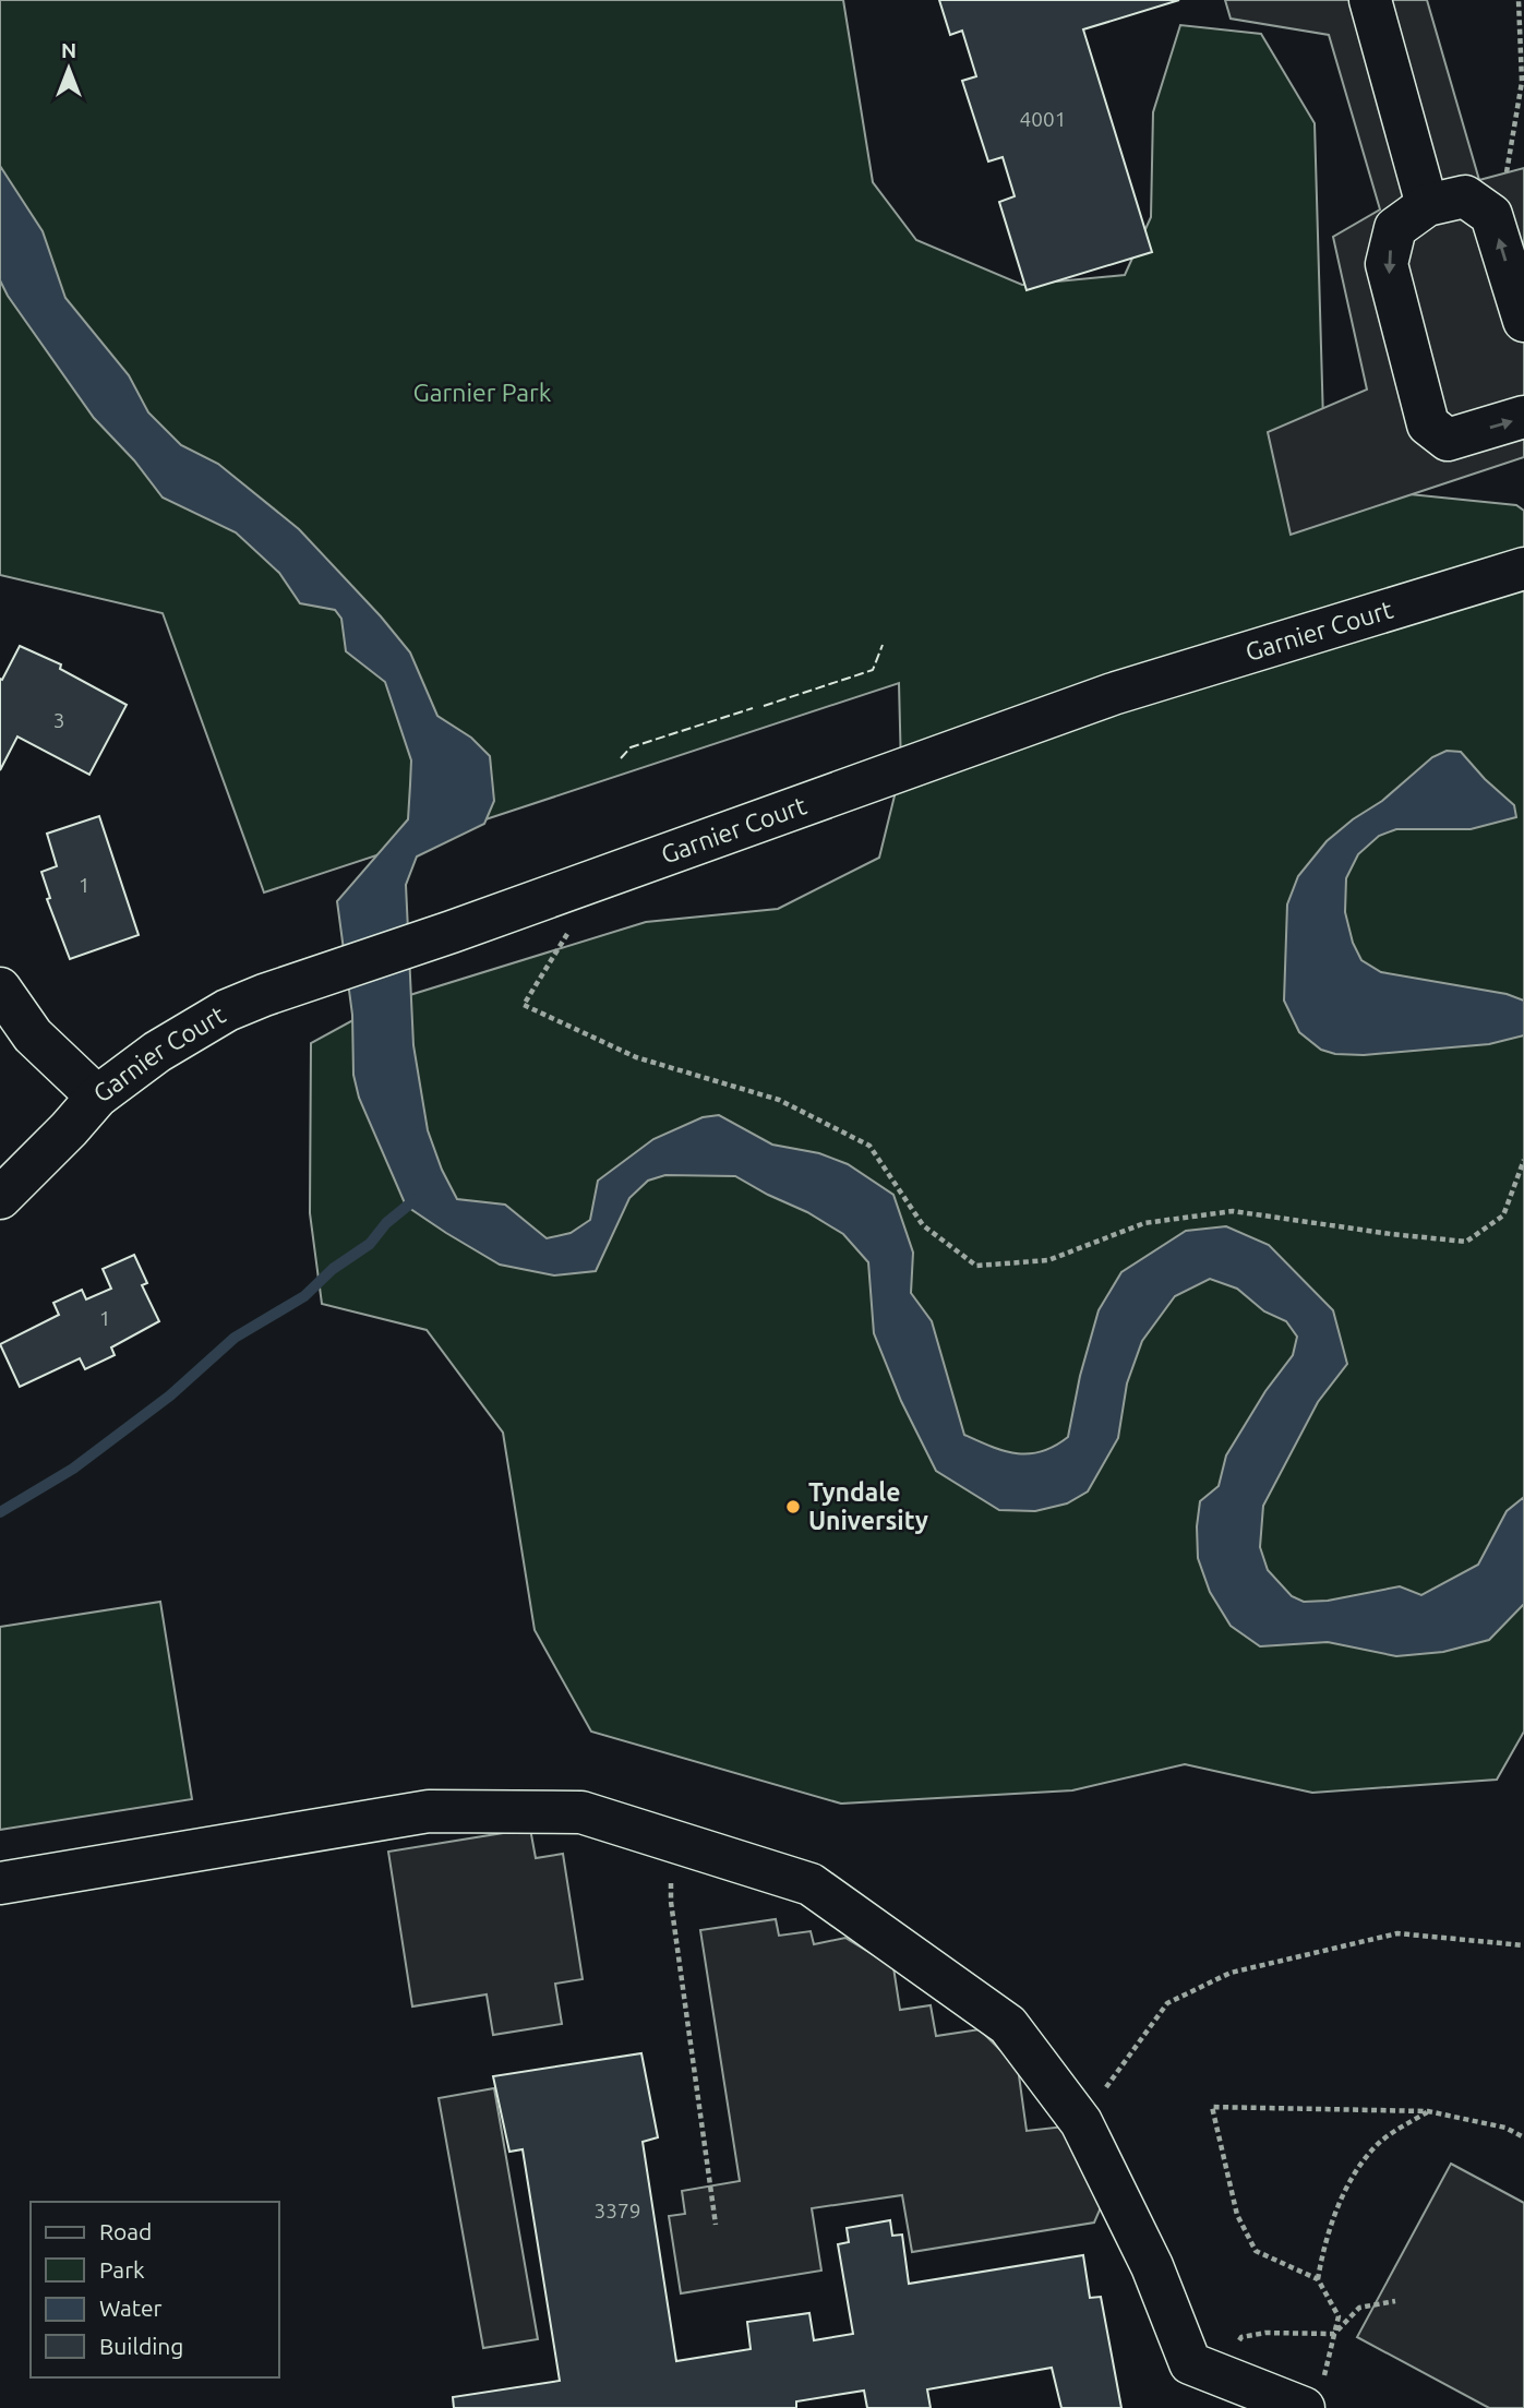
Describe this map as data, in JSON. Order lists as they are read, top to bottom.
{
  "streets": {
    "street": ["Garnier Court"]
  },
  "parks": ["Garnier Park"],
  "places": ["Tyndale University"],
  "house_numbers": [
    "4001",
    "3",
    "1",
    "1",
    "3379"
  ],
  "legend": [
    "Road",
    "Park",
    "Water",
    "Building"
  ],
  "north": "top"
}
